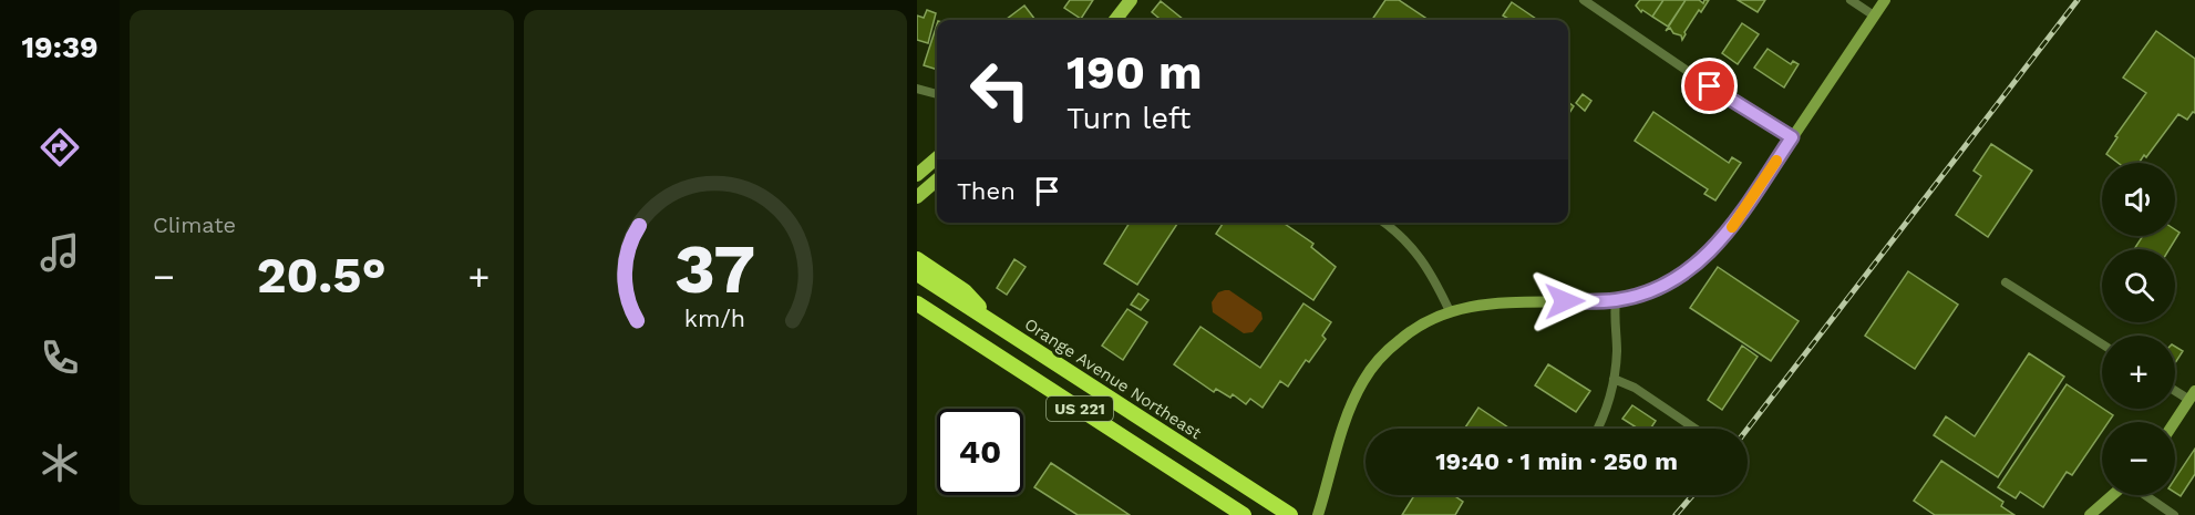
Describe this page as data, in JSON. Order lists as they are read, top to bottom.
{
  "streets": {
    "highway": ["Orange Avenue Northeast", "US 221"]
  },
  "page": {
    "tabs": "19:39",
    "tile": "Climate",
    "turn": ["190 m", "Turn left"],
    "then": "Then",
    "map_buttons": ["+", "−"],
    "heat": ["−", "20.5°", "+"],
    "limit": "40",
    "trip": "19:40 · 1 min · 250 m",
    "gauge": ["37", "km/h"]
  }
}
